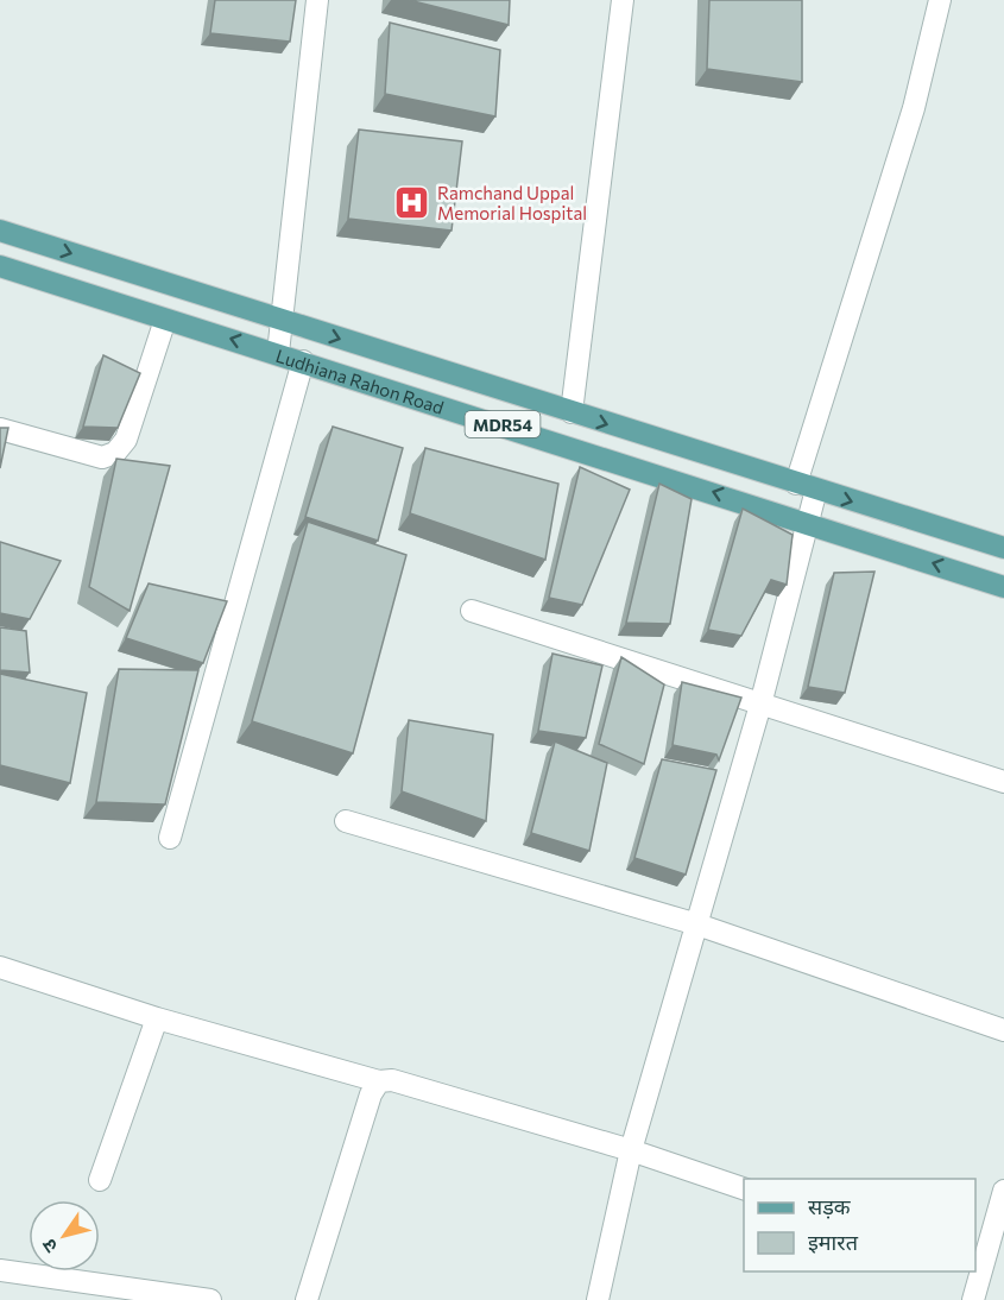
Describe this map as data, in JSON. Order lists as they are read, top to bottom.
{
  "streets": {
    "main road": ["Ludhiana Rahon Road", "MDR54"]
  },
  "places": {
    "hospital": ["Ramchand Uppal Memorial Hospital"]
  },
  "legend": ["सड़क", "इमारत"],
  "north": "bottom left"
}
